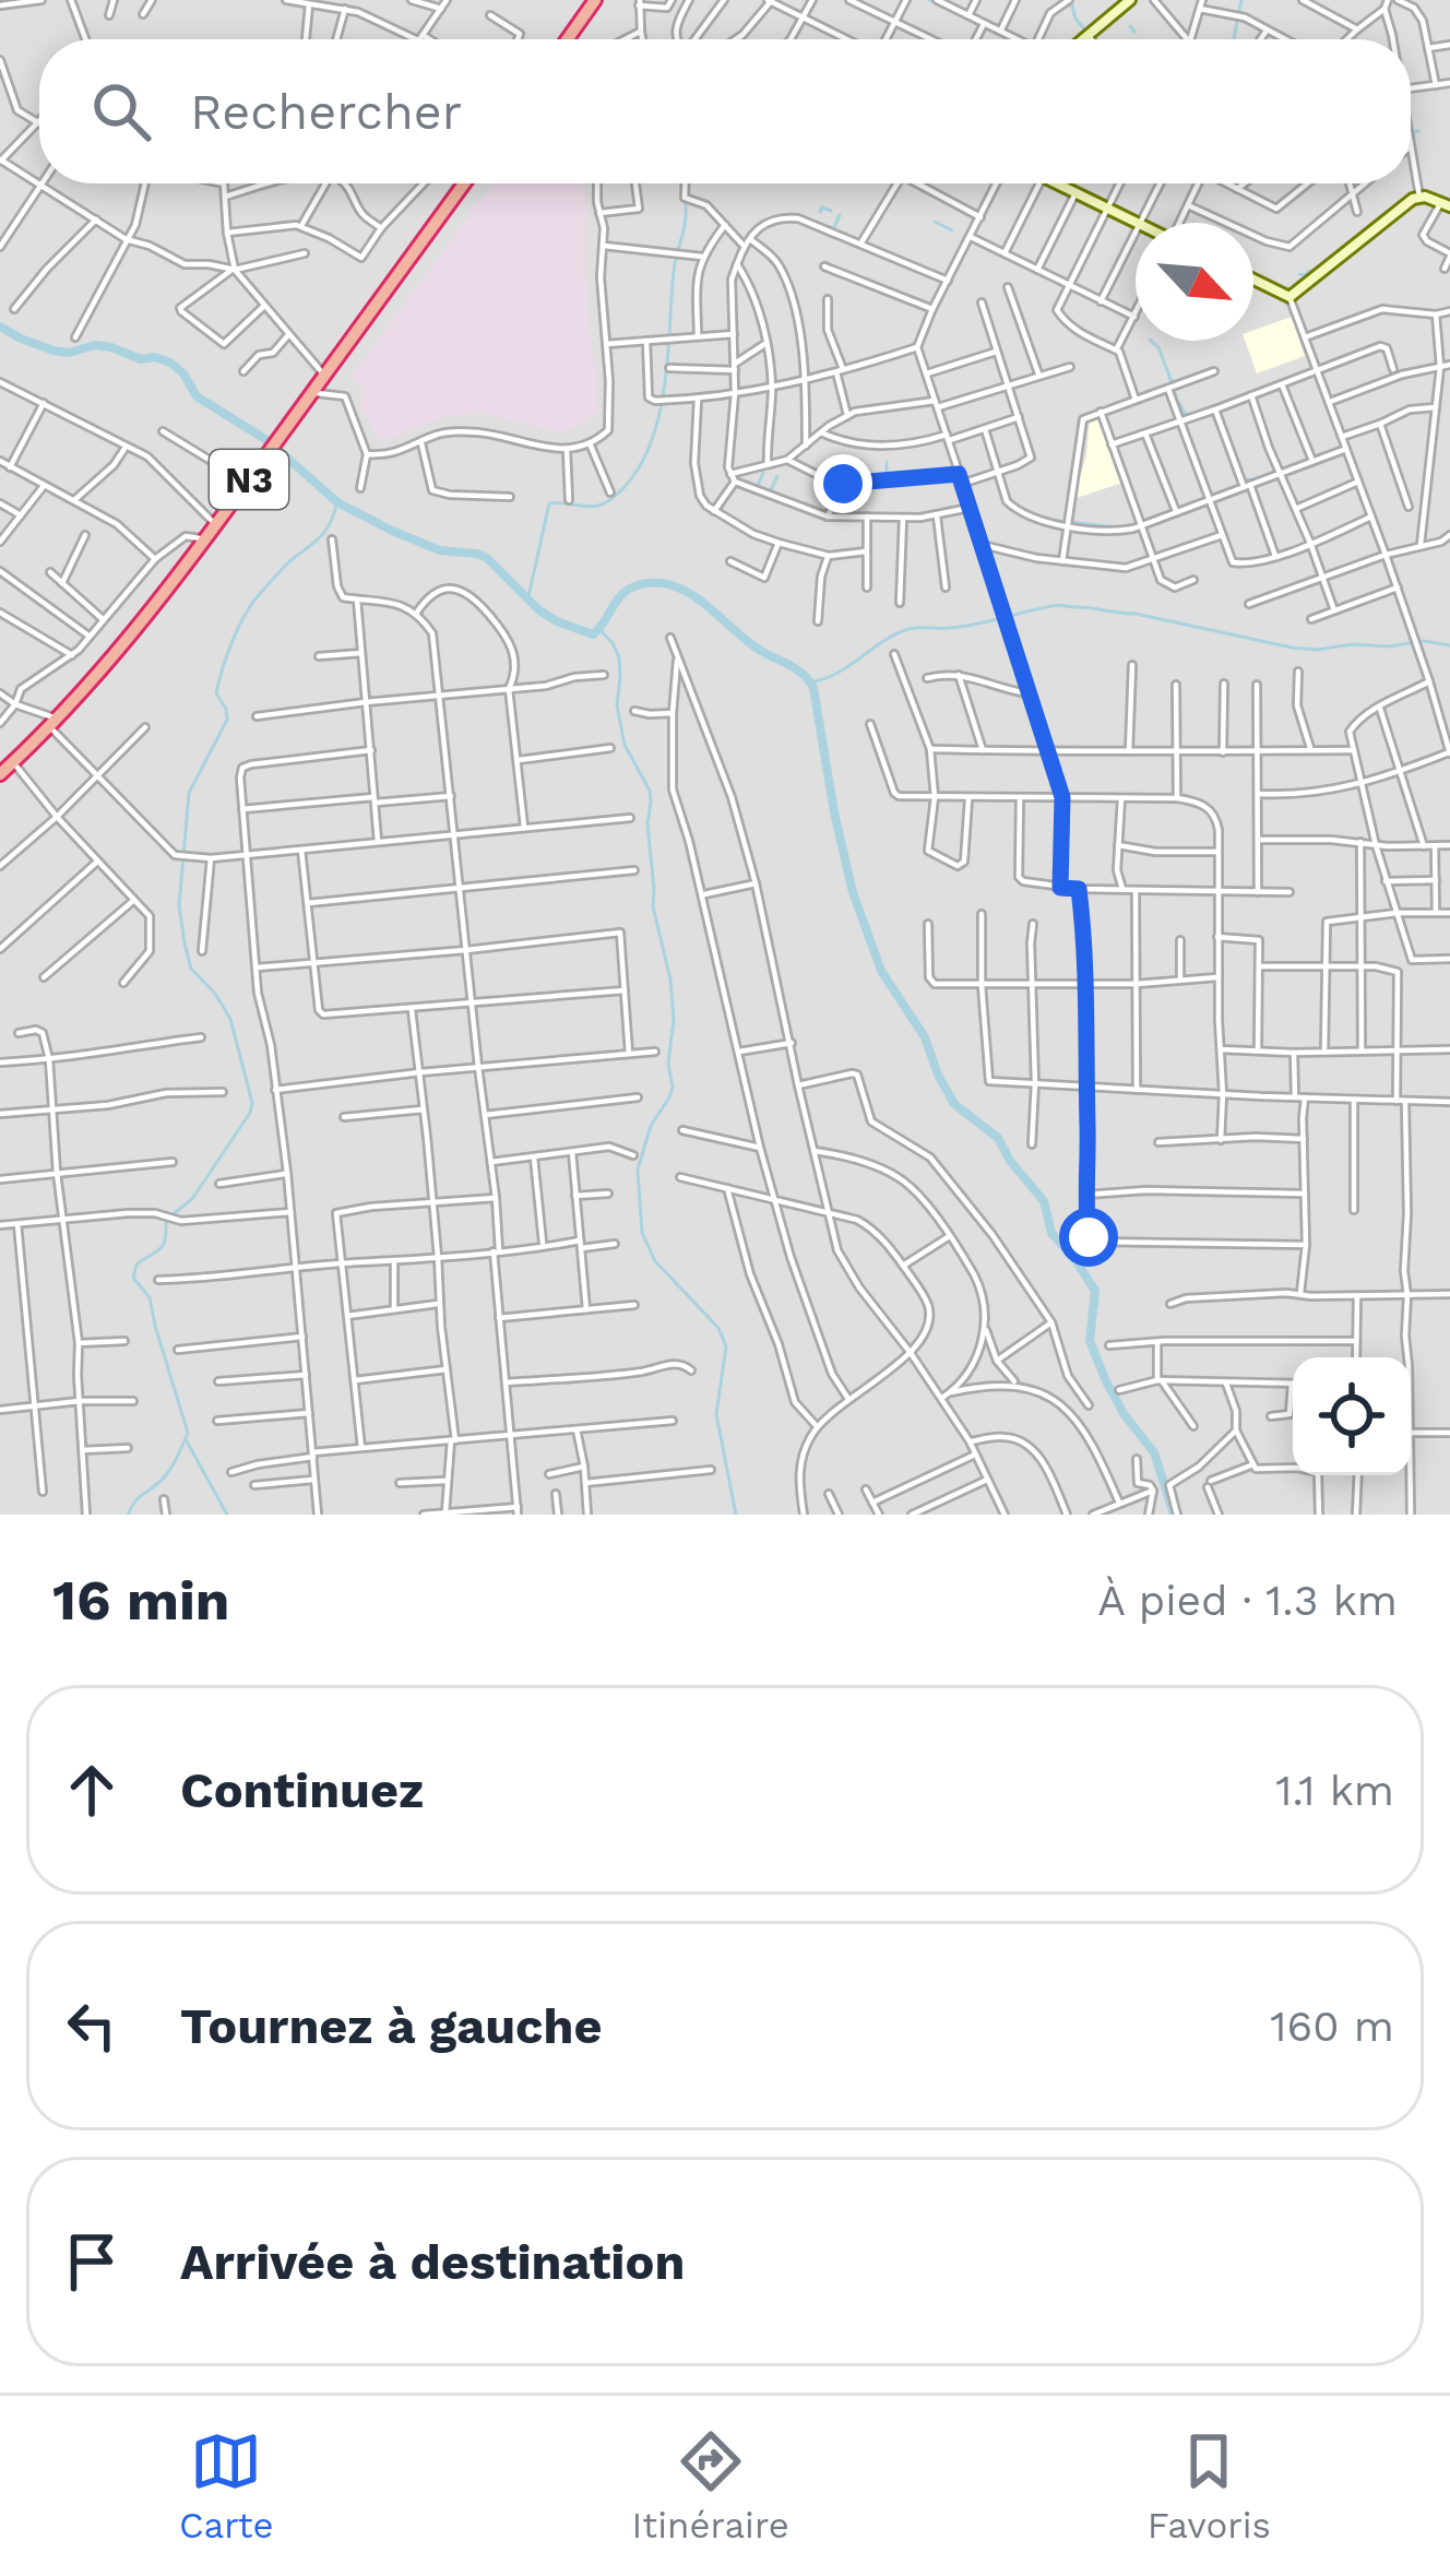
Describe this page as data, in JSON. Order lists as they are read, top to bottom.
{
  "streets": {
    "highway": ["N3"]
  },
  "north": "bottom right",
  "page": {
    "search": "Rechercher",
    "heading": ["16 min", "À pied · 1.3 km"],
    "list": [
      ["Continuez", "1.1 km"],
      ["Tournez à gauche", "160 m"],
      "Arrivée à destination"
    ],
    "nav": ["Carte", "Itinéraire", "Favoris"]
  }
}
